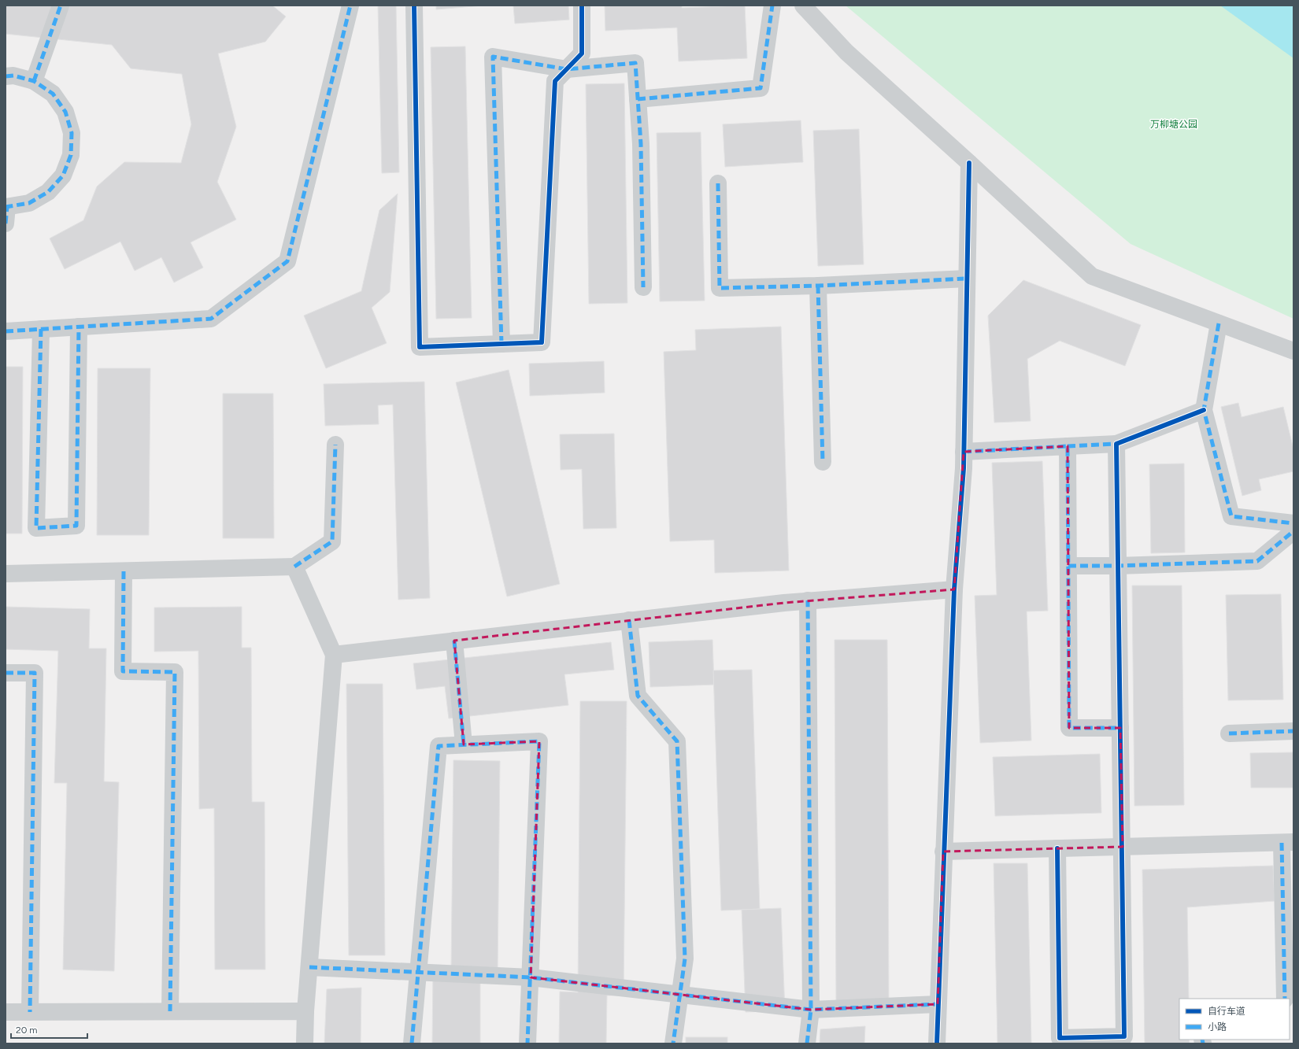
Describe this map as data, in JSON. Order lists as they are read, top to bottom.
{
  "parks": ["万柳塘公园"],
  "legend": ["自行车道", "小路"],
  "scale_bar": "20 m"
}
